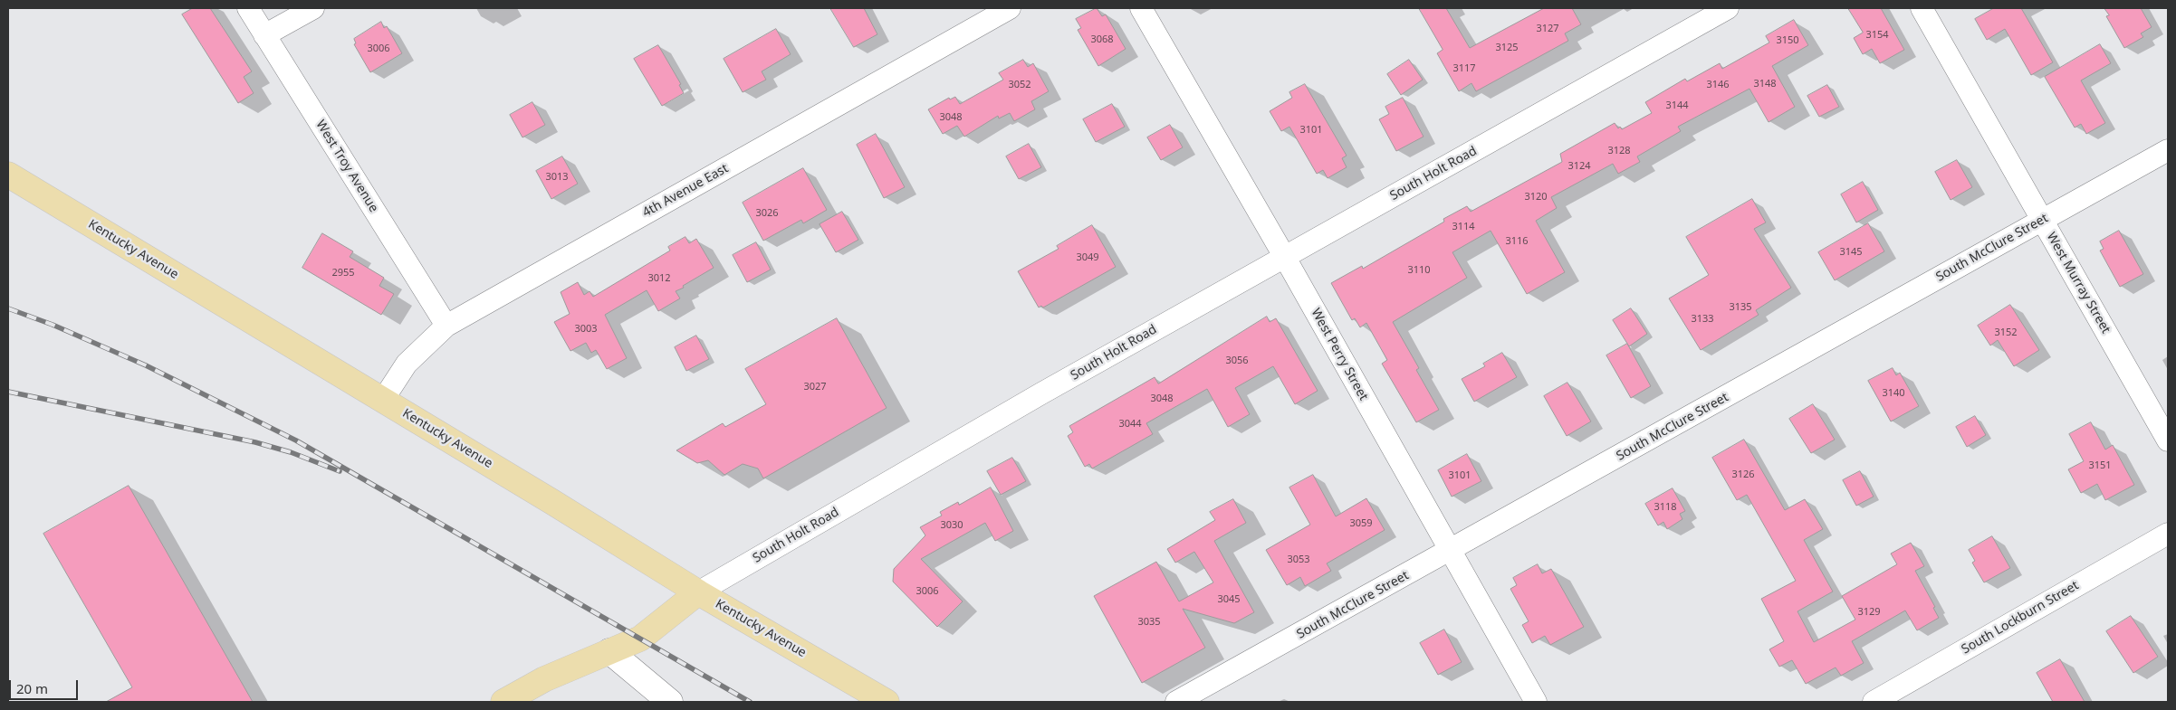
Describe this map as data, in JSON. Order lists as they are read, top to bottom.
{
  "streets": {
    "main road": ["South Holt Road", "Kentucky Avenue"],
    "street": [
      "West Troy Avenue",
      "4th Avenue East",
      "South McClure Street",
      "West Murray Street",
      "West Perry Street",
      "South Lockburn Street"
    ]
  },
  "crossings": [
    ["West Troy Avenue", "4th Avenue East"],
    ["South Holt Road", "Kentucky Avenue"],
    ["South Holt Road", "West Perry Street"],
    ["4th Avenue East", "Kentucky Avenue"],
    ["South McClure Street", "West Murray Street"],
    ["South McClure Street", "West Perry Street"]
  ],
  "house_numbers": [
    "3127",
    "3154",
    "3068",
    "3150",
    "3125",
    "3006",
    "3117",
    "3148",
    "3052",
    "3146",
    "3144",
    "3048",
    "3101",
    "3128",
    "3124",
    "3013",
    "3120",
    "3026",
    "3114",
    "3116",
    "3145",
    "3049",
    "3110",
    "2955",
    "3012",
    "3135",
    "3133",
    "3003",
    "3152",
    "3056",
    "3027",
    "3140",
    "3048",
    "3044",
    "3151",
    "3126",
    "3101",
    "3118",
    "3059",
    "3030",
    "3053",
    "3006",
    "3045",
    "3129",
    "3035"
  ],
  "scale_bar": "20 m"
}
